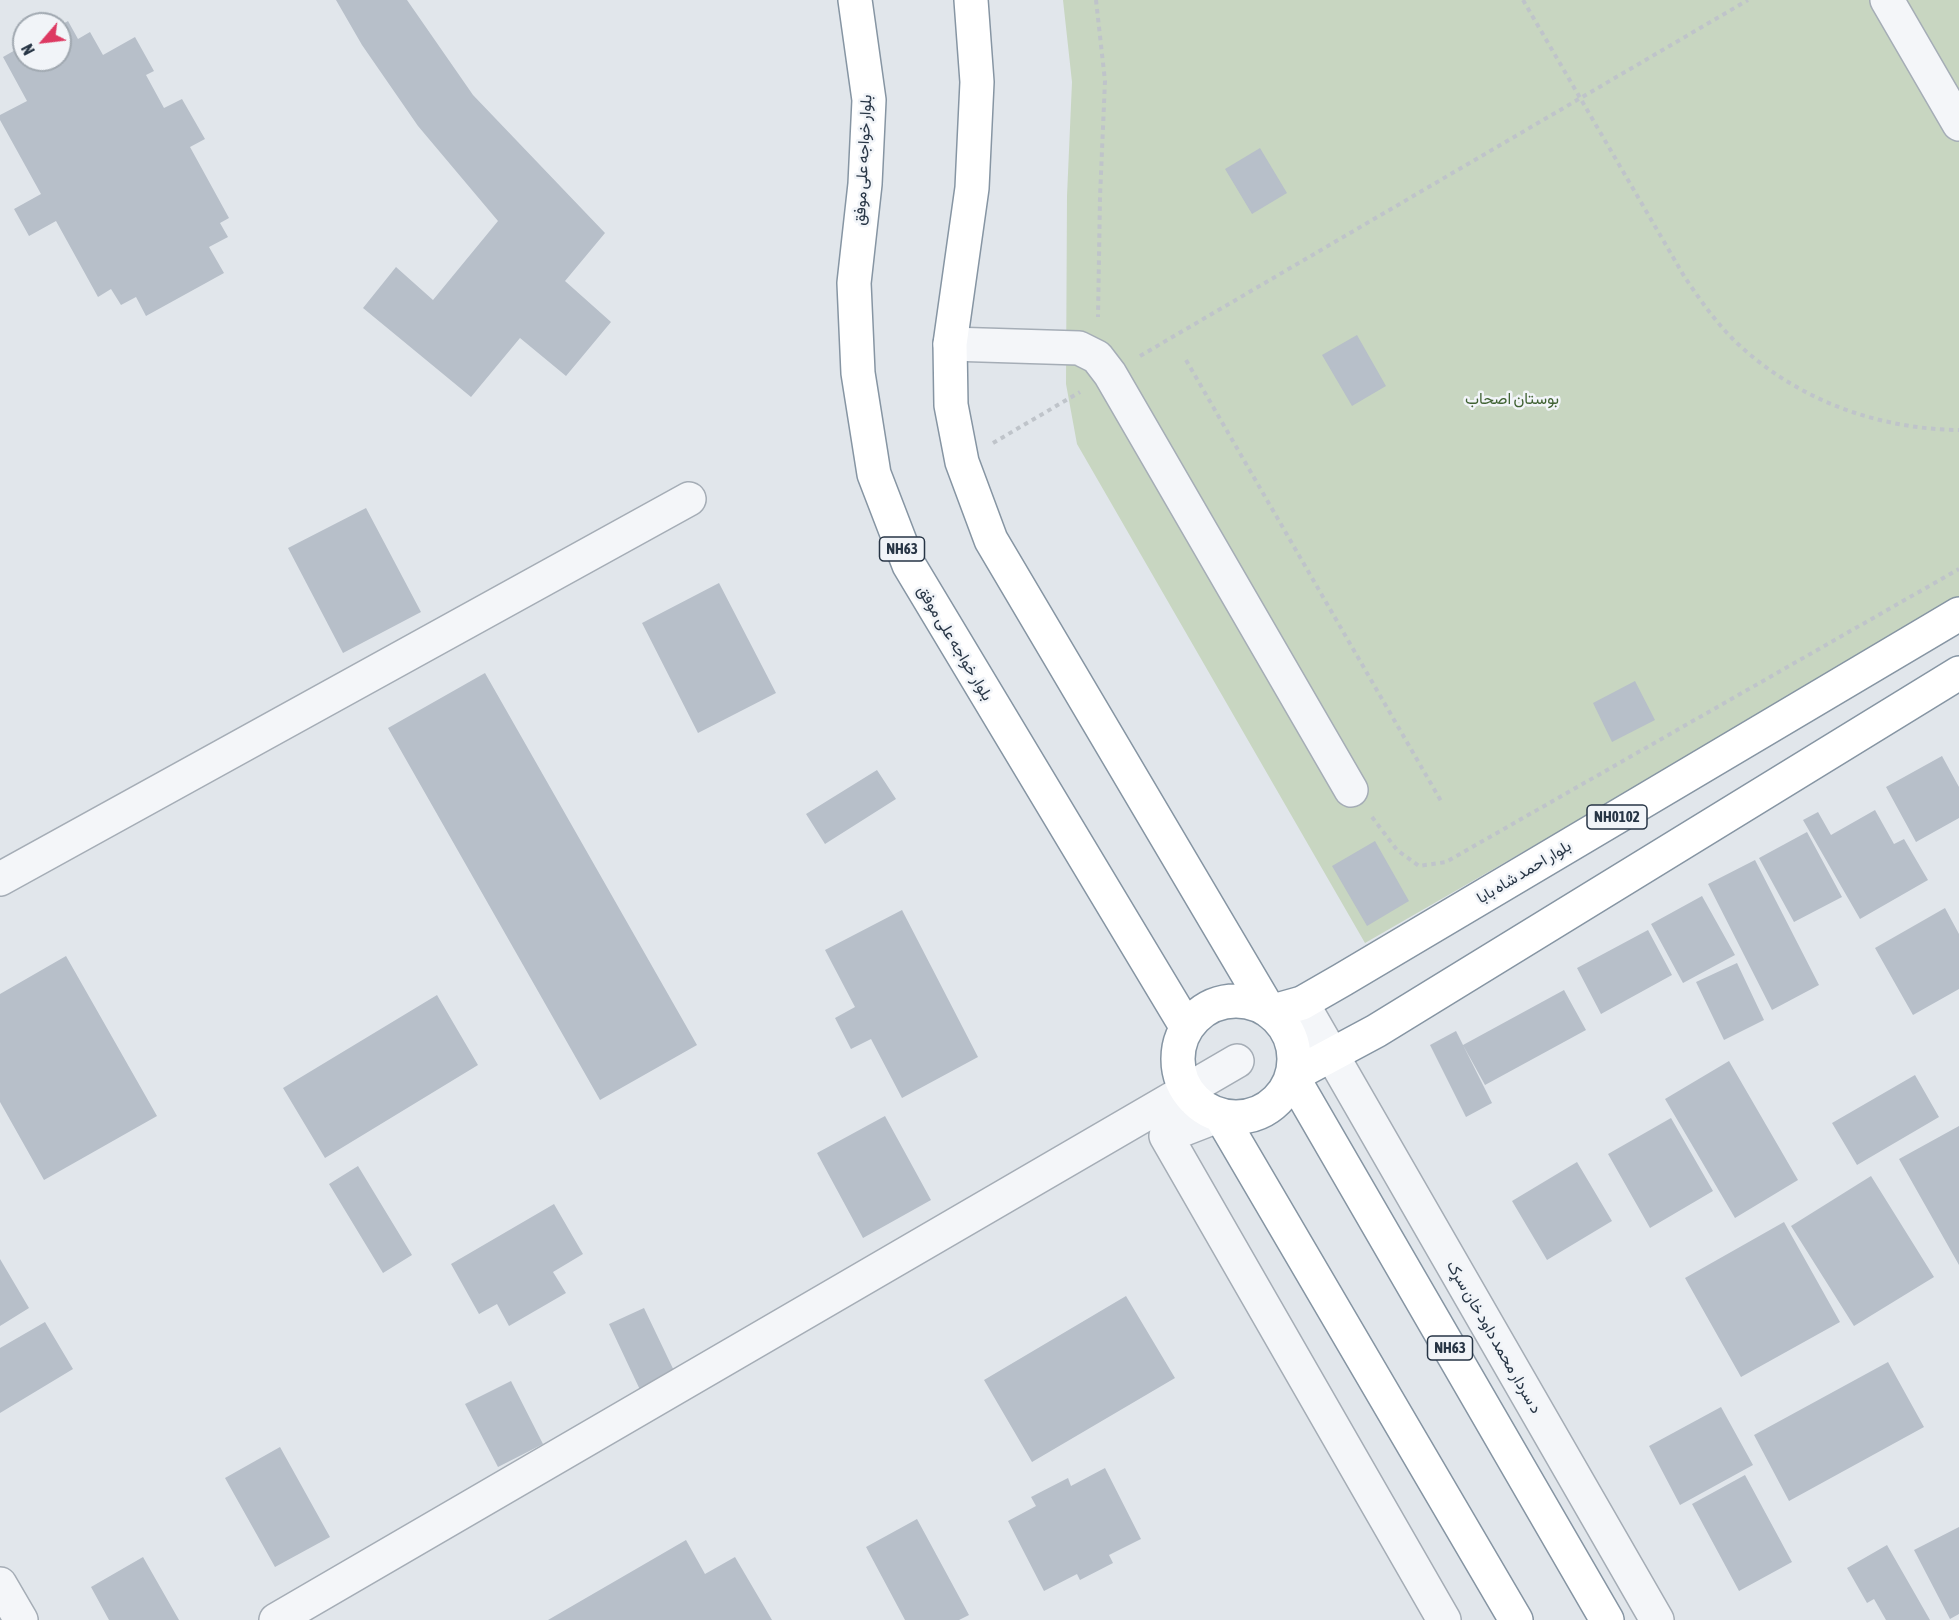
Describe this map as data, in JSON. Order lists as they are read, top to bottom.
{
  "streets": {
    "highway": [
      "بلوار خواجه علی موفق",
      "NH63",
      "NH0102",
      "بلوار احمد شاه بابا"
    ],
    "street": ["د سردار محمد داود خان سړک"]
  },
  "crossings": [
    ["بلوار احمد شاه بابا", "د سردار محمد داود خان سړک"]
  ],
  "parks": ["بوستان اصحاب"],
  "north": "bottom left"
}
